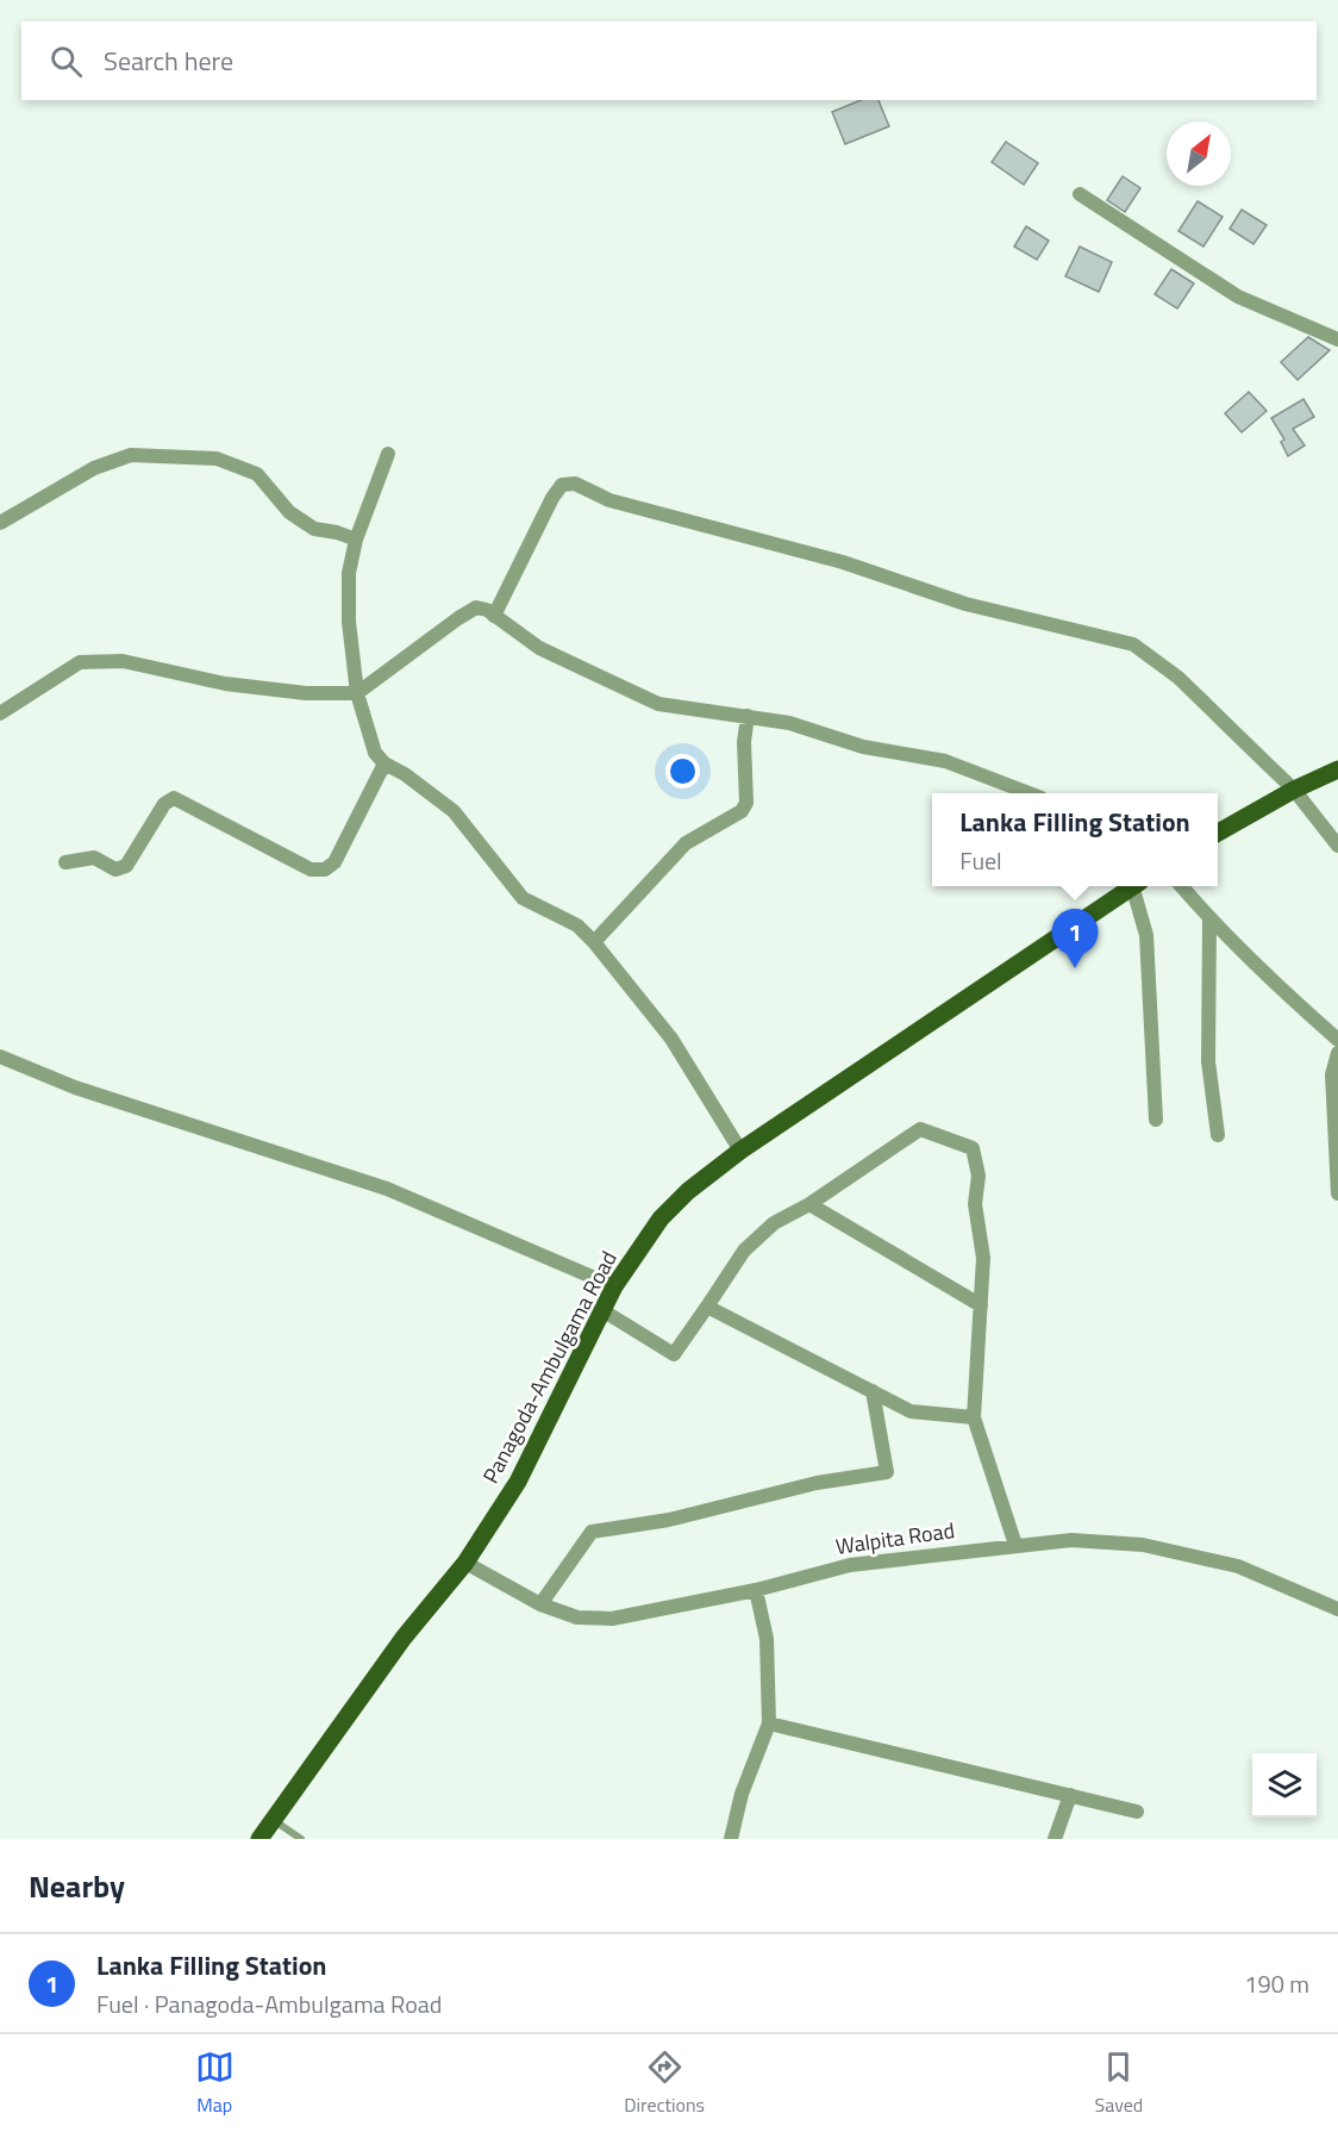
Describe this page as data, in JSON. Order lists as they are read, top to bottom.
{
  "streets": {
    "main road": ["Panagoda-Ambulgama Road"],
    "street": ["Walpita Road"]
  },
  "crossings": [
    ["Panagoda-Ambulgama Road", "Walpita Road"]
  ],
  "north": "top right",
  "page": {
    "search": "Search here",
    "popup": ["Lanka Filling Station", "Fuel"],
    "pins": "1",
    "heading": "Nearby",
    "list": [
      {
        "mark": "1",
        "name": "Lanka Filling Station",
        "note": "Fuel · Panagoda-Ambulgama Road",
        "value": "190 m"
      }
    ],
    "nav": ["Map", "Directions", "Saved"]
  }
}
